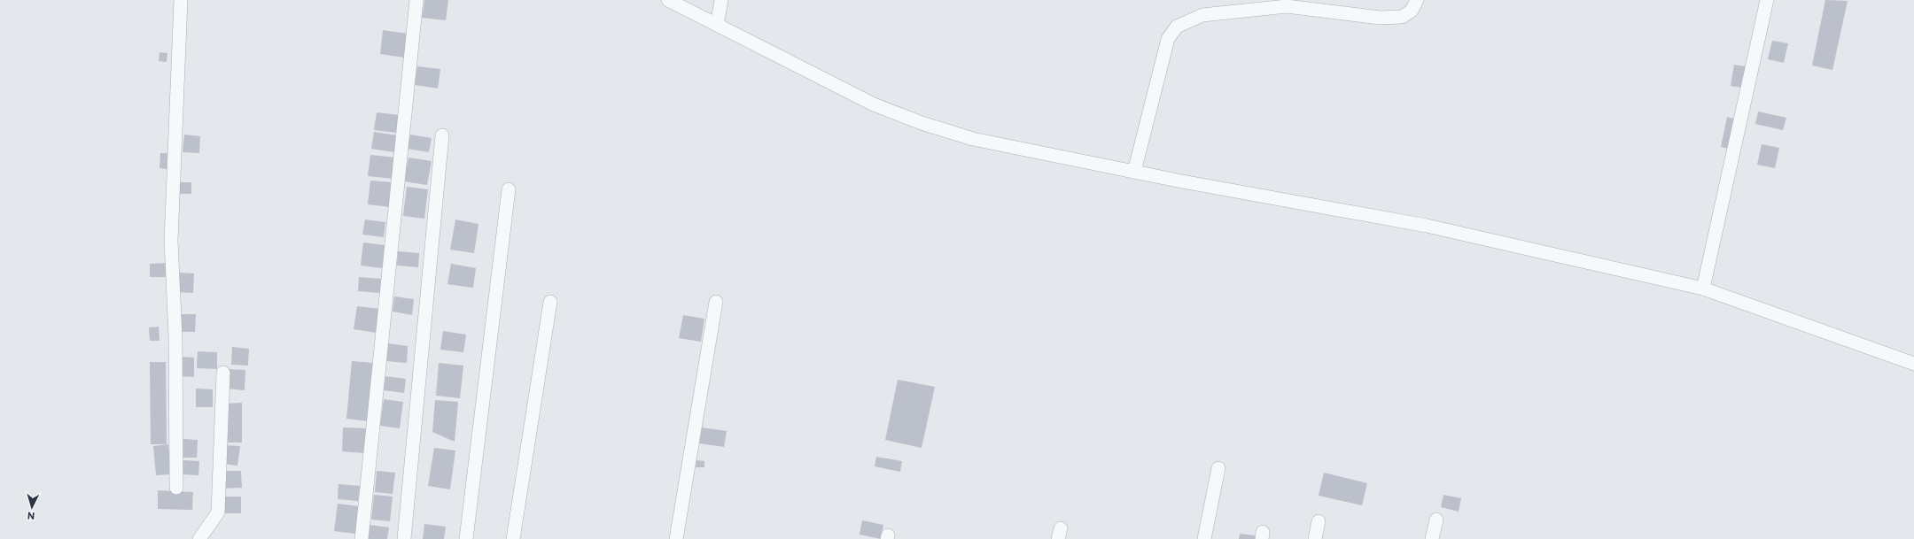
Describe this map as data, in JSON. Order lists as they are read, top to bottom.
{
  "north": "bottom"
}
